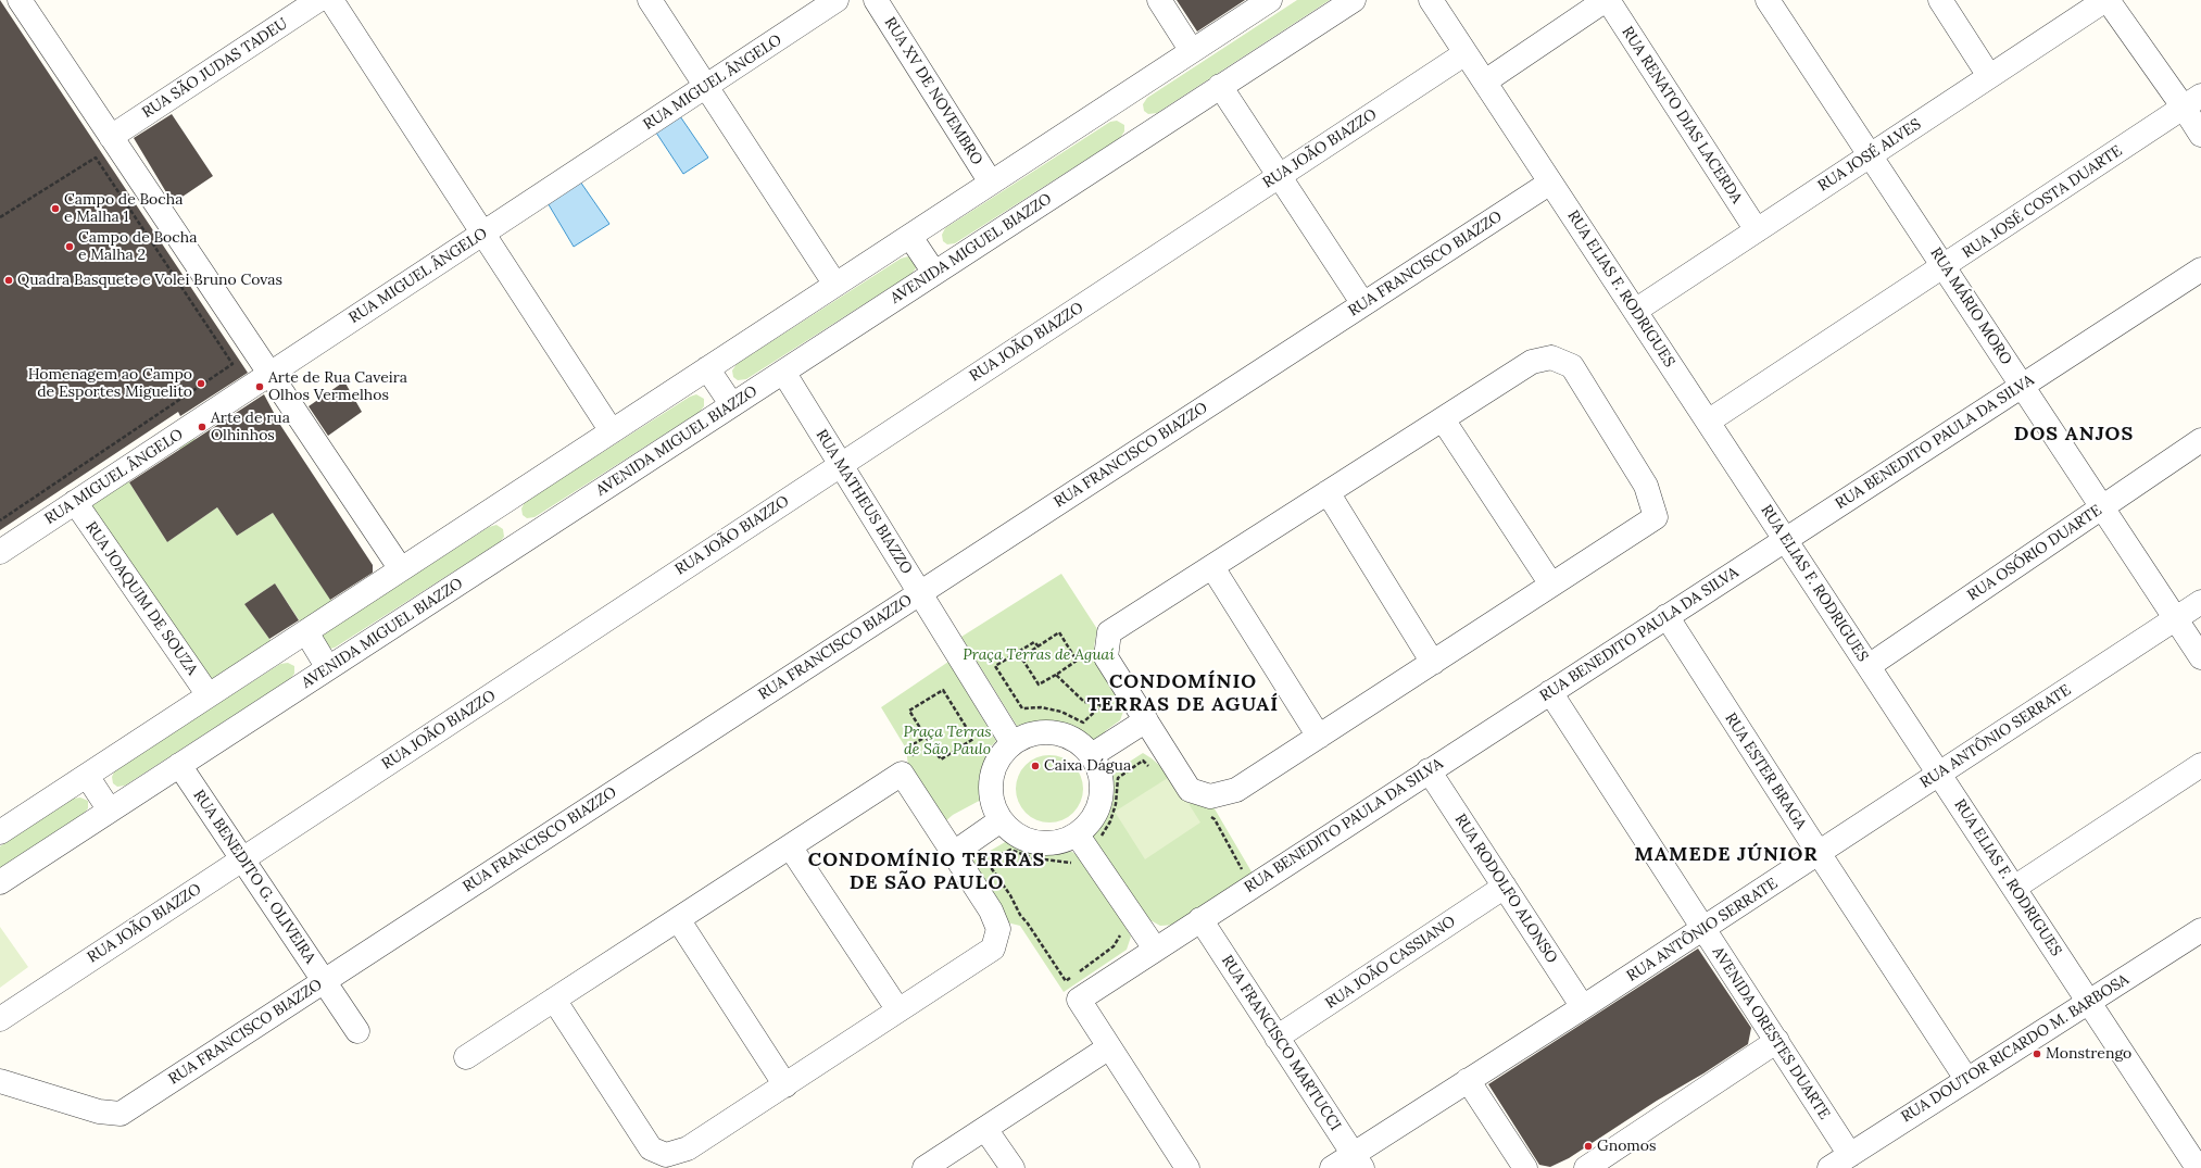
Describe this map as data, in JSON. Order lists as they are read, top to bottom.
{
  "streets": {
    "street": [
      "RUA SÃO JUDAS TADEU",
      "RUA MIGUEL ÂNGELO",
      "RUA XV DE NOVEMBRO",
      "RUA RENATO DIAS LACERDA",
      "RUA JOÃO BIAZZO",
      "RUA JOSÉ ALVES",
      "RUA JOSÉ COSTA DUARTE",
      "AVENIDA MIGUEL BIAZZO",
      "RUA FRANCISCO BIAZZO",
      "RUA ELIAS F. RODRIGUES",
      "RUA MÁRIO MORO",
      "RUA BENEDITO PAULA DA SILVA",
      "RUA MATHEUS BIAZZO",
      "RUA OSÓRIO DUARTE",
      "RUA JOAQUIM DE SOUZA",
      "RUA ANTÔNIO SERRATE",
      "RUA ESTER BRAGA",
      "RUA BENEDITO G. OLIVEIRA",
      "RUA RODOLFO ALONSO",
      "RUA JOÃO CASSIANO",
      "AVENIDA ORESTES DUARTE",
      "RUA FRANCISCO MARTUCCI",
      "RUA DOUTOR RICARDO M. BARBOSA"
    ]
  },
  "crossings": [
    ["RUA MIGUEL ÂNGELO", "RUA JOAQUIM DE SOUZA"],
    ["RUA RENATO DIAS LACERDA", "RUA JOSÉ ALVES"],
    ["RUA JOÃO BIAZZO", "RUA ELIAS F. RODRIGUES"],
    ["RUA JOÃO BIAZZO", "RUA MATHEUS BIAZZO"],
    ["RUA JOÃO BIAZZO", "RUA BENEDITO G. OLIVEIRA"],
    ["RUA JOSÉ ALVES", "RUA ELIAS F. RODRIGUES"],
    ["RUA JOSÉ ALVES", "RUA MÁRIO MORO"],
    ["RUA JOSÉ COSTA DUARTE", "RUA ELIAS F. RODRIGUES"],
    ["RUA JOSÉ COSTA DUARTE", "RUA MÁRIO MORO"],
    ["AVENIDA MIGUEL BIAZZO", "RUA MATHEUS BIAZZO"],
    ["AVENIDA MIGUEL BIAZZO", "RUA BENEDITO G. OLIVEIRA"],
    ["RUA FRANCISCO BIAZZO", "RUA ELIAS F. RODRIGUES"],
    ["RUA FRANCISCO BIAZZO", "RUA MATHEUS BIAZZO"],
    ["RUA FRANCISCO BIAZZO", "RUA BENEDITO G. OLIVEIRA"],
    ["RUA ELIAS F. RODRIGUES", "RUA BENEDITO PAULA DA SILVA"],
    ["RUA ELIAS F. RODRIGUES", "RUA OSÓRIO DUARTE"],
    ["RUA ELIAS F. RODRIGUES", "RUA ANTÔNIO SERRATE"],
    ["RUA ELIAS F. RODRIGUES", "RUA DOUTOR RICARDO M. BARBOSA"],
    ["RUA MÁRIO MORO", "RUA BENEDITO PAULA DA SILVA"],
    ["RUA MÁRIO MORO", "RUA OSÓRIO DUARTE"],
    ["RUA MÁRIO MORO", "RUA ANTÔNIO SERRATE"],
    ["RUA BENEDITO PAULA DA SILVA", "RUA ESTER BRAGA"],
    ["RUA BENEDITO PAULA DA SILVA", "RUA RODOLFO ALONSO"],
    ["RUA BENEDITO PAULA DA SILVA", "AVENIDA ORESTES DUARTE"],
    ["RUA BENEDITO PAULA DA SILVA", "RUA FRANCISCO MARTUCCI"],
    ["RUA ANTÔNIO SERRATE", "RUA ESTER BRAGA"],
    ["RUA ANTÔNIO SERRATE", "RUA RODOLFO ALONSO"],
    ["RUA ANTÔNIO SERRATE", "AVENIDA ORESTES DUARTE"],
    ["RUA ANTÔNIO SERRATE", "RUA FRANCISCO MARTUCCI"],
    ["RUA ESTER BRAGA", "RUA DOUTOR RICARDO M. BARBOSA"],
    ["RUA RODOLFO ALONSO", "RUA JOÃO CASSIANO"],
    ["RUA JOÃO CASSIANO", "RUA FRANCISCO MARTUCCI"],
    ["AVENIDA ORESTES DUARTE", "RUA DOUTOR RICARDO M. BARBOSA"]
  ],
  "districts": [
    "DOS ANJOS",
    "CONDOMÍNIO TERRAS DE AGUAÍ",
    "MAMEDE JÚNIOR",
    "CONDOMÍNIO TERRAS DE SÃO PAULO"
  ],
  "parks": ["Praça Terras de Aguaí", "Praça Terras de São Paulo"],
  "places": [
    "Campo de Bocha e Malha 1",
    "Campo de Bocha e Malha 2",
    "Quadra Basquete e Volei Bruno Covas",
    "Homenagem ao Campo de Esportes Miguelito",
    "Arte de Rua Caveira Olhos Vermelhos",
    "Arte de rua Olhinhos",
    "Caixa Dágua",
    "Monstrengo",
    "Gnomos"
  ]
}
